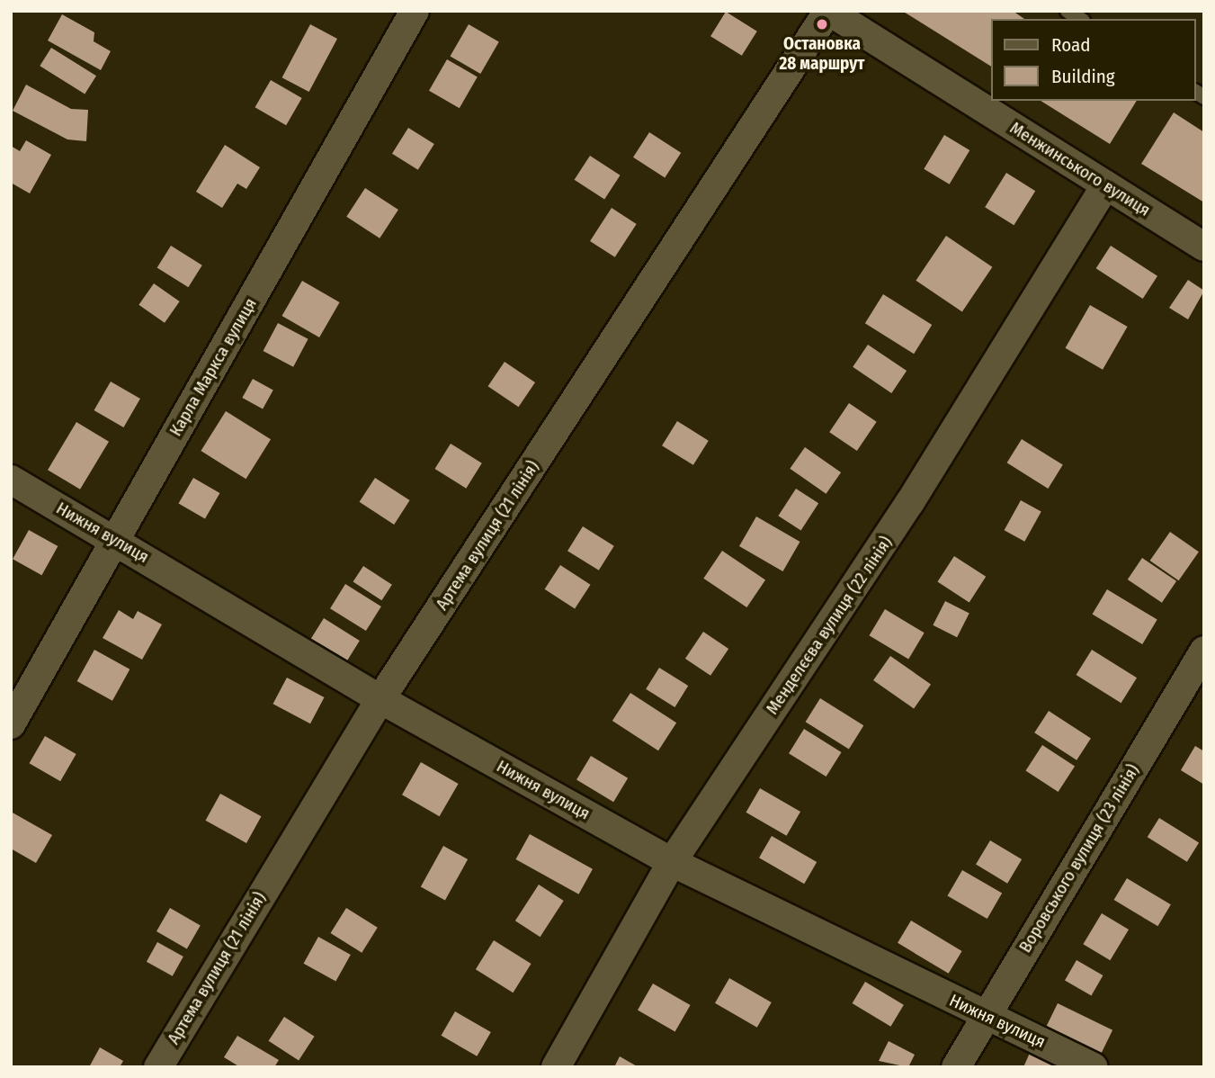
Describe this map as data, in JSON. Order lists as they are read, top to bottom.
{
  "streets": {
    "street": [
      "Менжинського вулиця",
      "Карла Маркса вулиця",
      "Нижня вулиця",
      "Артема вулиця (21 лiнiя)",
      "Менделєєва вулиця (22 лiнiя)",
      "Воровського вулиця (23 лiнiя)"
    ]
  },
  "crossings": [
    ["Менжинського вулиця", "Артема вулиця (21 лiнiя)"],
    ["Менжинського вулиця", "Менделєєва вулиця (22 лiнiя)"],
    ["Карла Маркса вулиця", "Нижня вулиця"],
    ["Нижня вулиця", "Артема вулиця (21 лiнiя)"],
    ["Нижня вулиця", "Менделєєва вулиця (22 лiнiя)"],
    ["Нижня вулиця", "Воровського вулиця (23 лiнiя)"]
  ],
  "places": ["Остановка 28 маршрут"],
  "legend": ["Road", "Building"]
}
